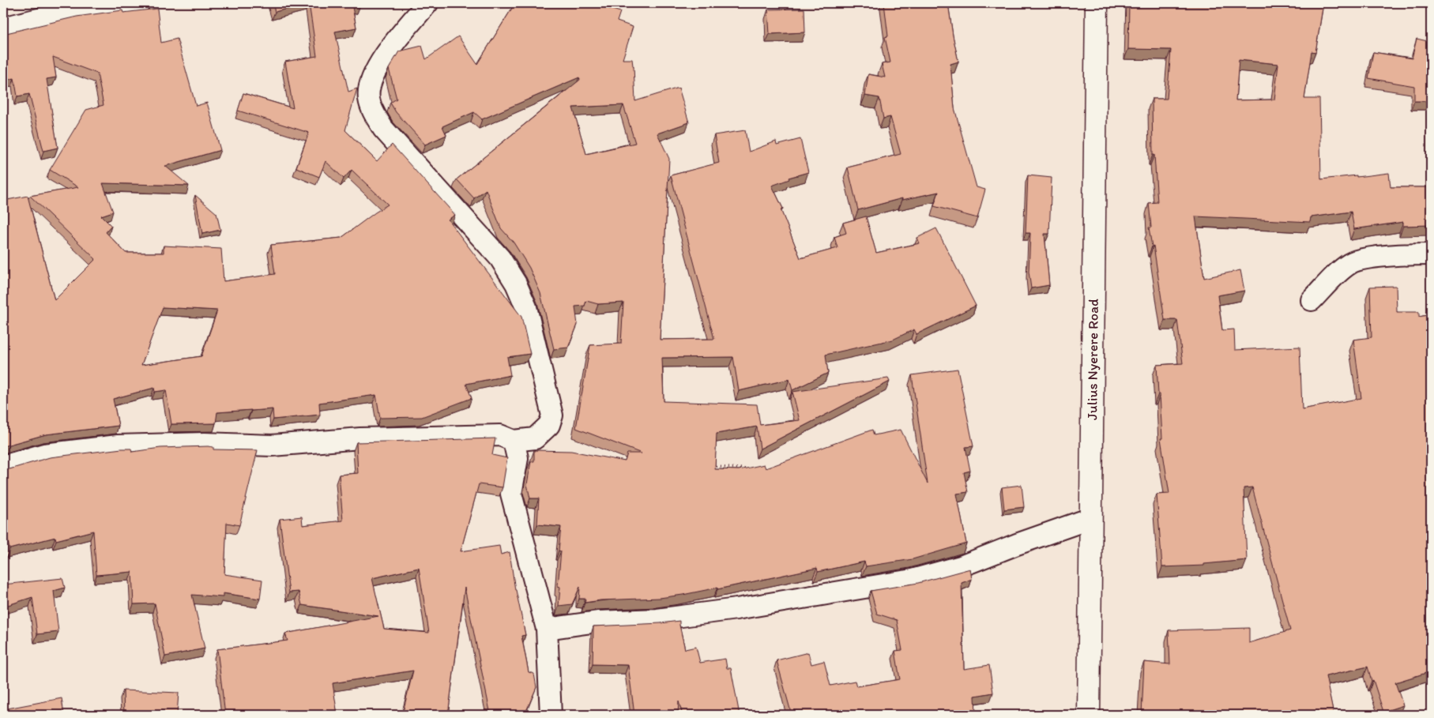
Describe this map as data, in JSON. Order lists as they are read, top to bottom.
{
  "streets": {
    "highway": ["Julius Nyerere Road"]
  }
}
